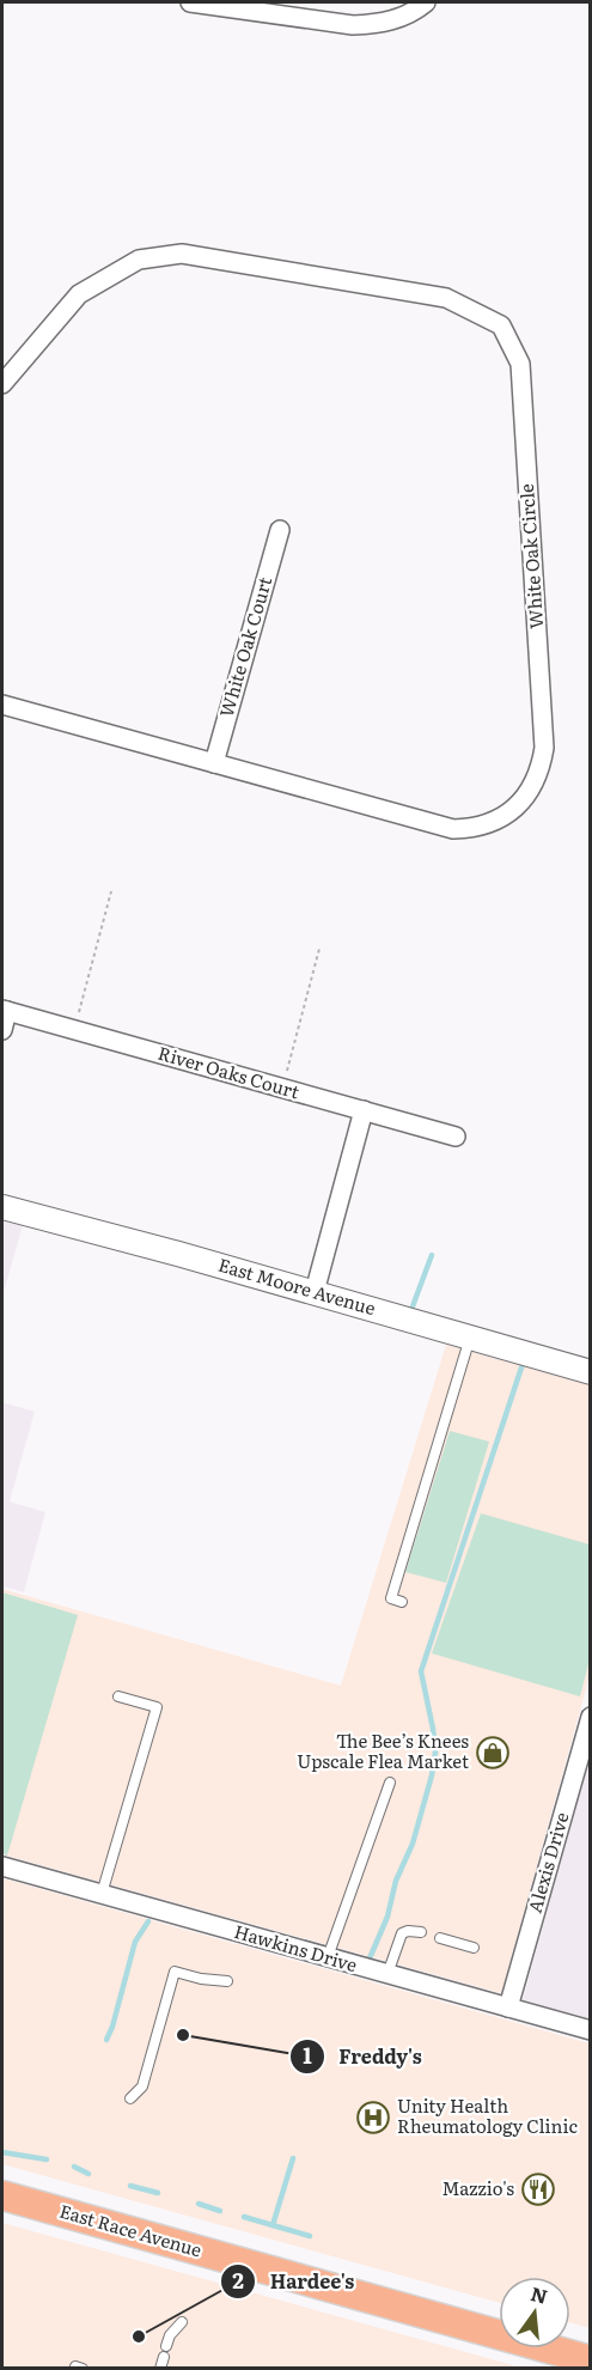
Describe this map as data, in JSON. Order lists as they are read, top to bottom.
{
  "streets": {
    "main road": ["East Race Avenue"],
    "street": [
      "White Oak Circle",
      "White Oak Court",
      "River Oaks Court",
      "East Moore Avenue",
      "Alexis Drive",
      "Hawkins Drive"
    ]
  },
  "crossings": [
    ["White Oak Circle", "White Oak Court"],
    ["Alexis Drive", "Hawkins Drive"]
  ],
  "places": {
    "shop": ["The Bee’s Knees Upscale Flea Market"],
    "other": ["Freddy's", "Hardee's"],
    "hospital": ["Unity Health Rheumatology Clinic"],
    "restaurant": ["Mazzio's"]
  },
  "north": "top"
}
